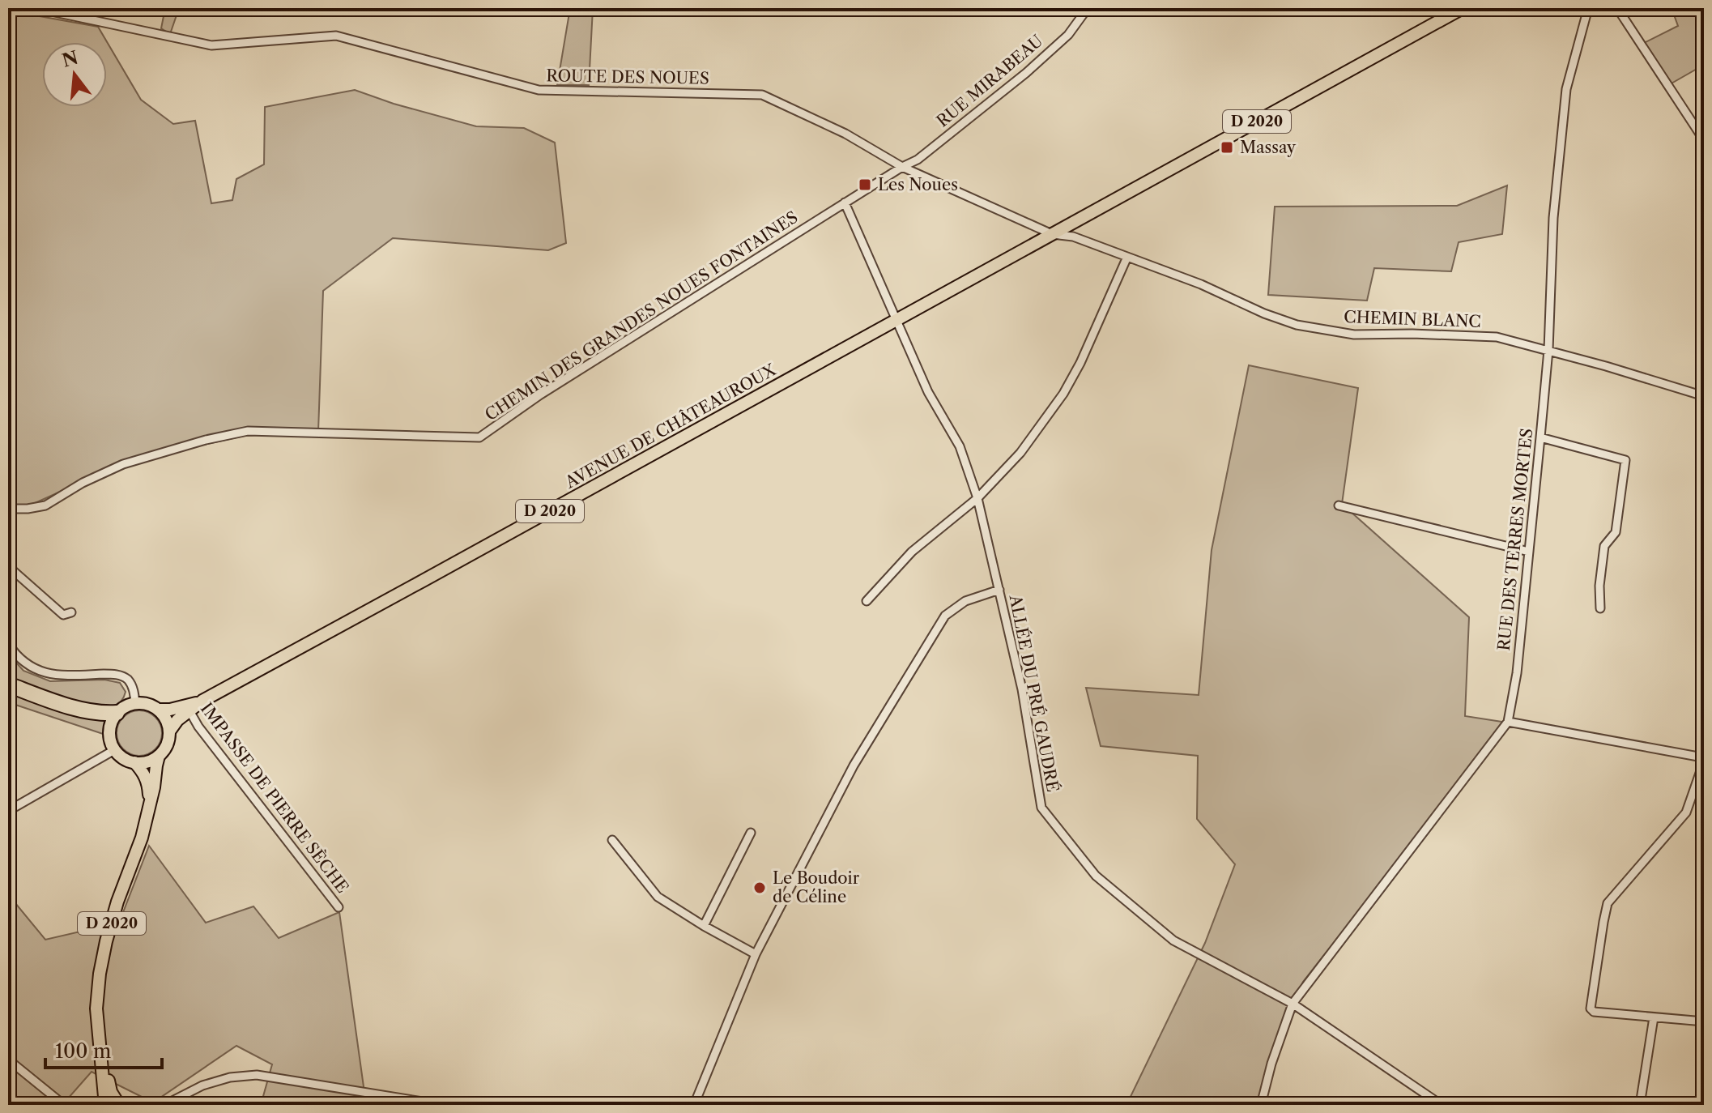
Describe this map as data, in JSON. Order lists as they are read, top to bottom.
{
  "streets": {
    "main road": ["D 2020", "AVENUE DE CHÂTEAUROUX"],
    "street": [
      "ROUTE DES NOUES",
      "RUE MIRABEAU",
      "CHEMIN DES GRANDES NOUES FONTAINES",
      "CHEMIN BLANC",
      "RUE DES TERRES MORTES",
      "ALLÉE DU PRÉ GAUDRÉ",
      "IMPASSE DE PIERRE SÈCHE"
    ]
  },
  "crossings": [
    ["ROUTE DES NOUES", "RUE MIRABEAU"],
    ["ROUTE DES NOUES", "D 2020"],
    ["ROUTE DES NOUES", "CHEMIN DES GRANDES NOUES FONTAINES"],
    ["ROUTE DES NOUES", "CHEMIN BLANC"],
    ["ROUTE DES NOUES", "AVENUE DE CHÂTEAUROUX"],
    ["RUE MIRABEAU", "CHEMIN DES GRANDES NOUES FONTAINES"],
    ["D 2020", "CHEMIN BLANC"],
    ["D 2020", "AVENUE DE CHÂTEAUROUX"],
    ["D 2020", "IMPASSE DE PIERRE SÈCHE"],
    ["CHEMIN DES GRANDES NOUES FONTAINES", "ALLÉE DU PRÉ GAUDRÉ"],
    ["CHEMIN BLANC", "AVENUE DE CHÂTEAUROUX"],
    ["CHEMIN BLANC", "RUE DES TERRES MORTES"],
    ["AVENUE DE CHÂTEAUROUX", "ALLÉE DU PRÉ GAUDRÉ"],
    ["AVENUE DE CHÂTEAUROUX", "IMPASSE DE PIERRE SÈCHE"],
    ["RUE DES TERRES MORTES", "ALLÉE DU PRÉ GAUDRÉ"]
  ],
  "places": {
    "transit": ["Massay", "Les Noues"],
    "other": ["Le Boudoir de Céline"]
  },
  "scale_bar": "100 m",
  "north": "top"
}
